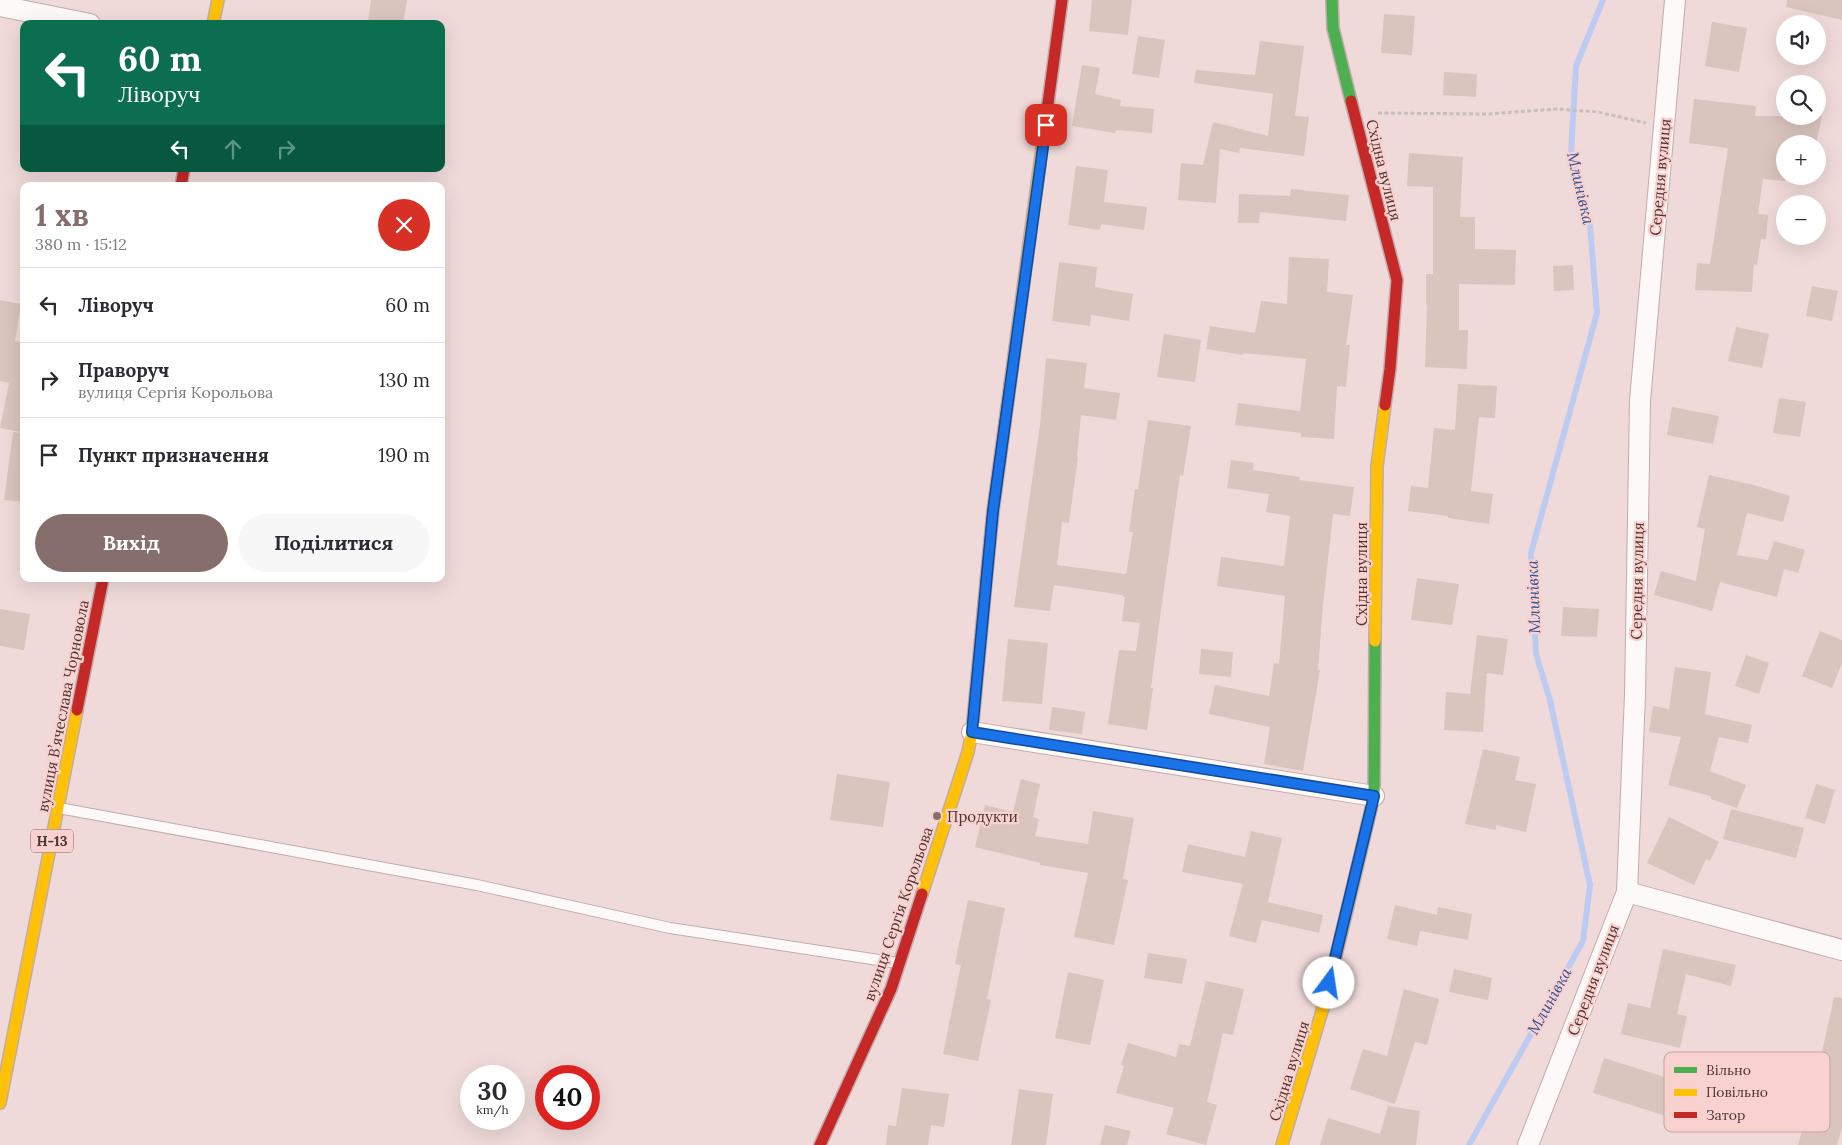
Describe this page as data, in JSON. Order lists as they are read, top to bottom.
{
  "streets": {
    "street": [
      "Східна вулиця",
      "Середня вулиця",
      "вулиця Вʼячеслава Чорновола",
      "Н-13",
      "вулиця Сергія Корольова"
    ]
  },
  "water": ["Млинівка"],
  "places": ["Продукти"],
  "legend": ["Вільно", "Повільно", "Затор"],
  "page": {
    "map_buttons": ["+", "−"],
    "turn": ["60 m", "Ліворуч"],
    "heading": ["1 хв", "380 m · 15:12"],
    "list": [
      {
        "name": "Ліворуч",
        "value": "60 m"
      },
      {
        "name": "Праворуч",
        "note": "вулиця Сергія Корольова",
        "value": "130 m"
      },
      {
        "name": "Пункт призначення",
        "value": "190 m"
      }
    ],
    "buttons": ["Вихід", "Поділитися"],
    "speed": "30 km/h",
    "limit": "40"
  }
}
